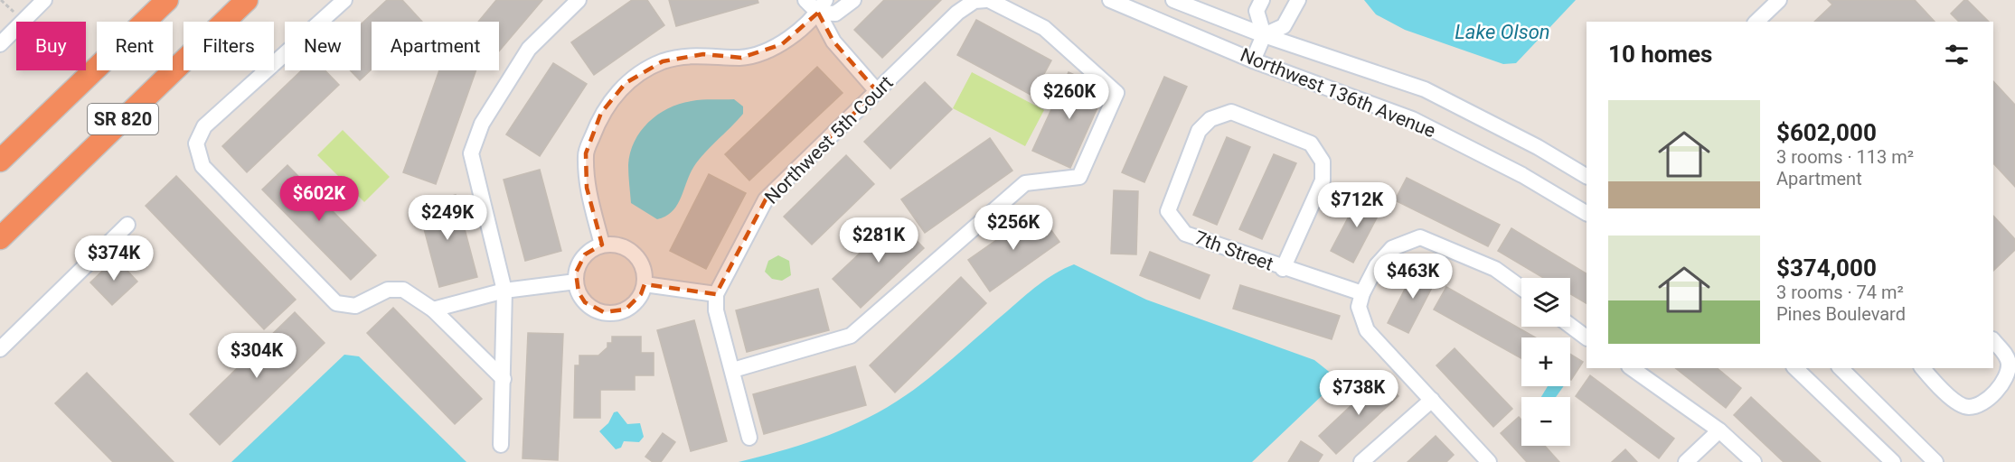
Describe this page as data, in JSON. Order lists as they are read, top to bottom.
{
  "streets": {
    "highway": ["SR 820"],
    "street": ["Northwest 136th Avenue", "Northwest 5th Court", "7th Street"]
  },
  "water": ["Lake Olson"],
  "page": {
    "chip": [
      "Buy",
      "Rent",
      "Filters",
      "New",
      "Apartment"
    ],
    "heading": "10 homes",
    "price": [
      "$260K",
      "$602K",
      "$712K",
      "$249K",
      "$256K",
      "$281K",
      "$374K",
      "$463K",
      "$304K",
      "$738K"
    ],
    "list": [
      {
        "name": "$602,000",
        "note": "3 rooms · 113 m² · Apartment"
      },
      {
        "name": "$374,000",
        "note": "3 rooms · 74 m² · Pines Boulevard"
      }
    ],
    "map_buttons": ["+", "−"]
  }
}
